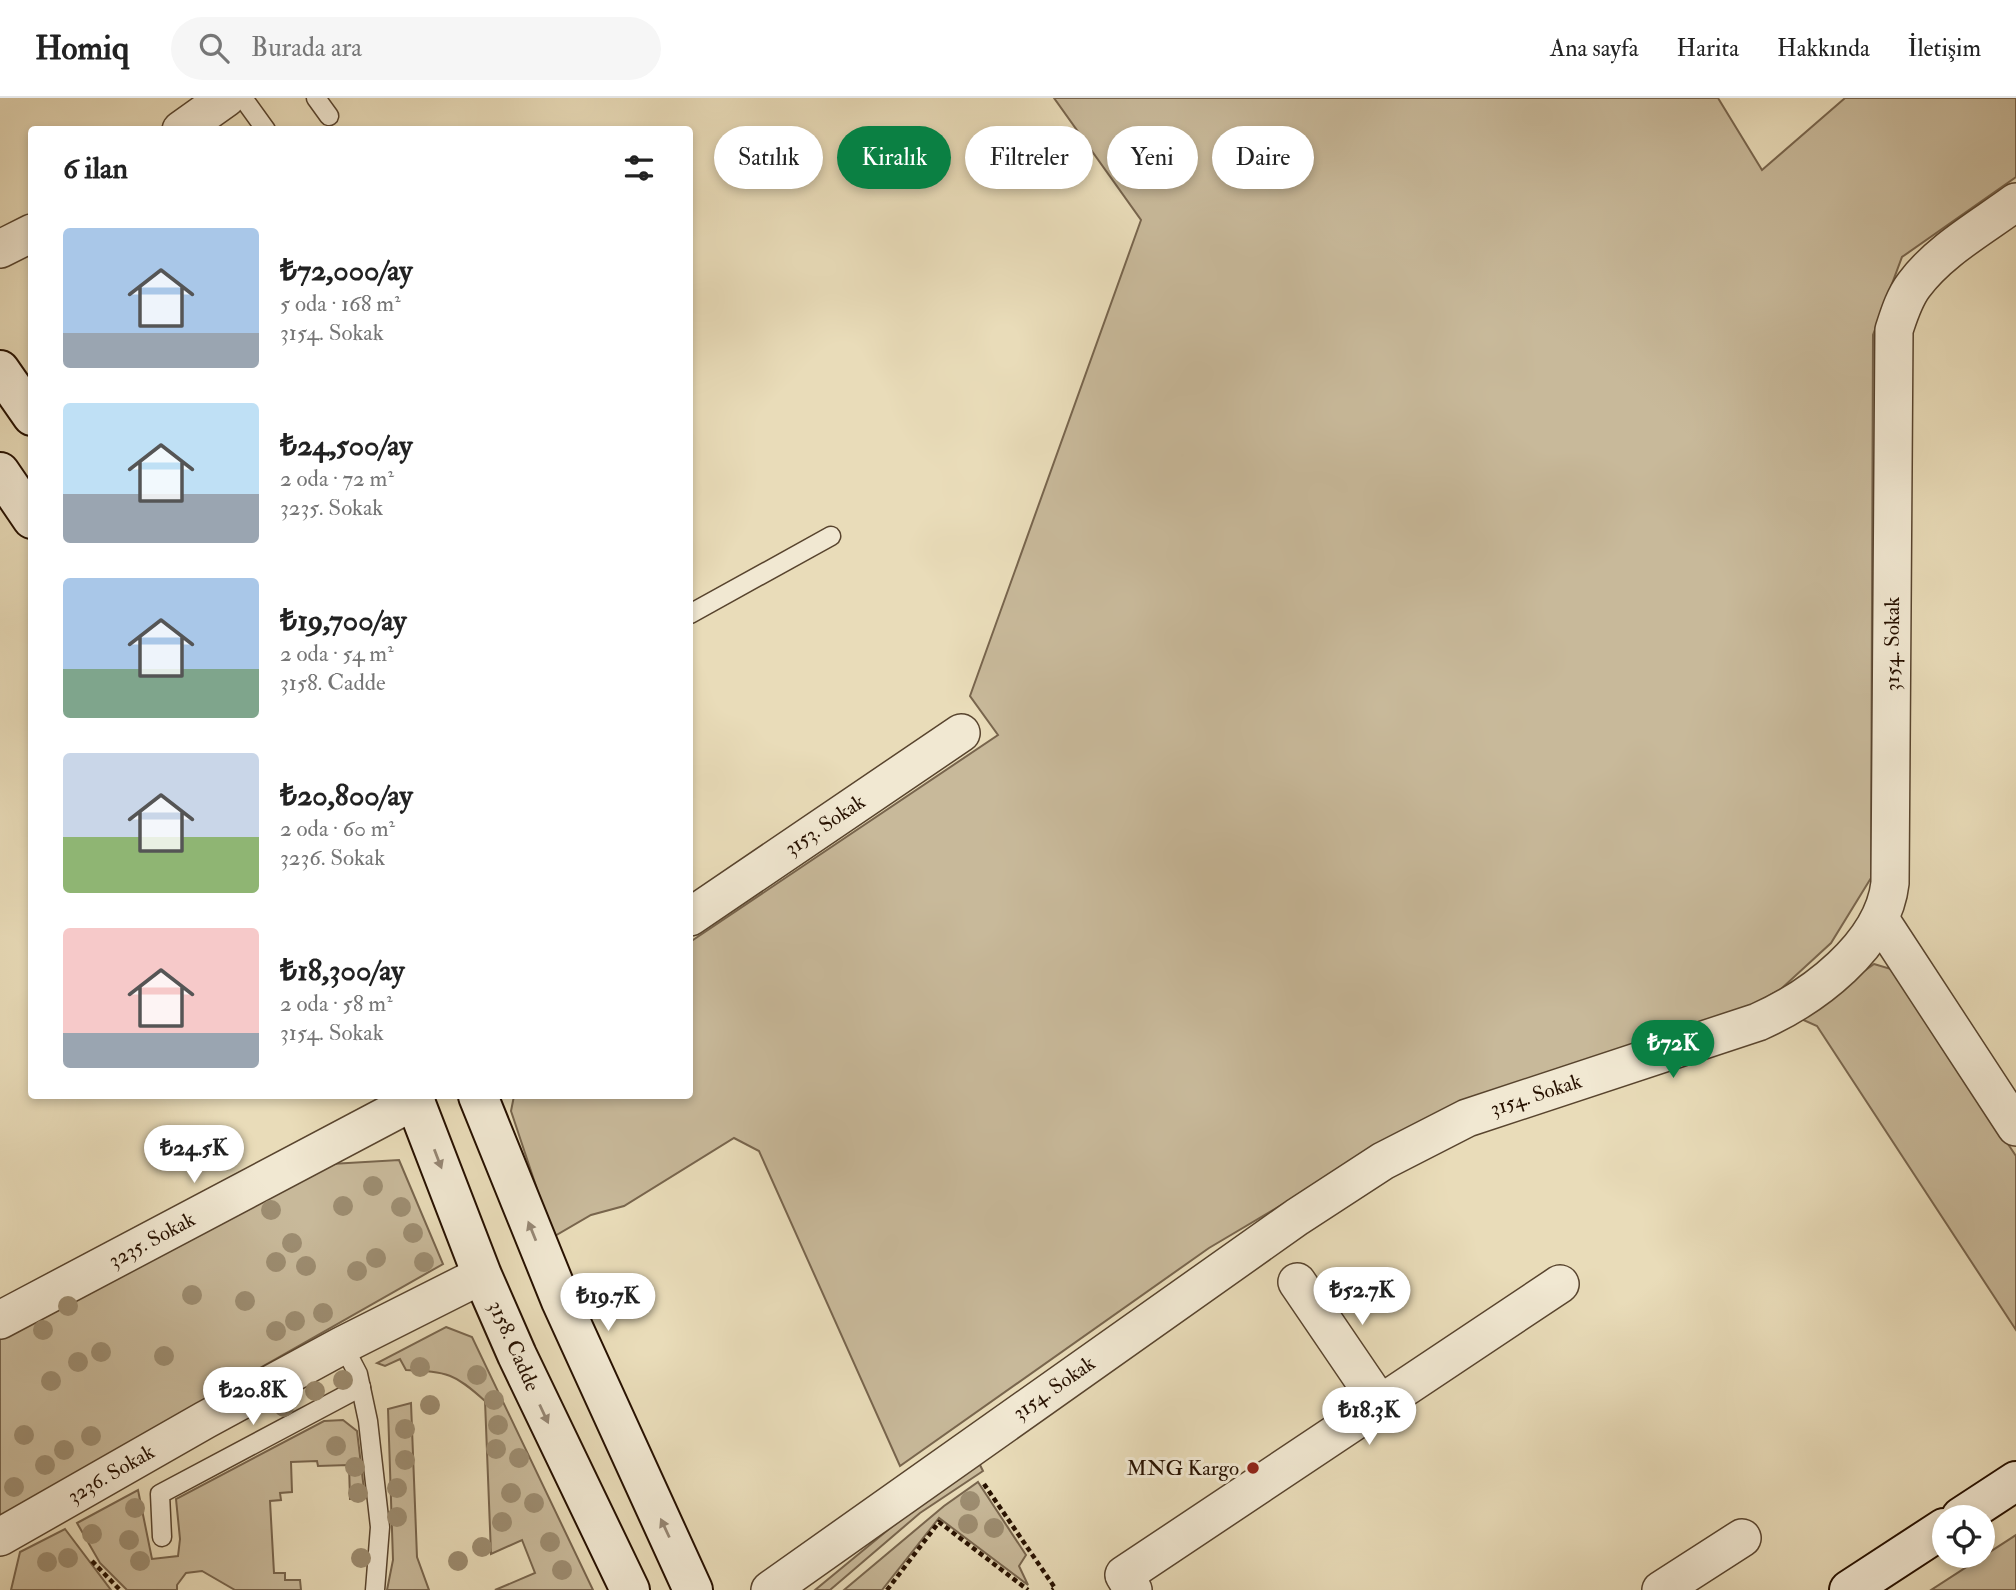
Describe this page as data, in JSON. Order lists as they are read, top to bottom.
{
  "streets": {
    "street": [
      "3154. Sokak",
      "3153. Sokak",
      "3235. Sokak",
      "3158. Cadde",
      "3236. Sokak"
    ]
  },
  "crossings": [
    ["3158. Cadde", "3236. Sokak"]
  ],
  "places": ["MNG Kargo"],
  "page": {
    "header": "Homiq",
    "search": "Burada ara",
    "nav": [
      "Ana sayfa",
      "Harita",
      "Hakkında",
      "İletişim"
    ],
    "chip": [
      "Satılık",
      "Kiralık",
      "Filtreler",
      "Yeni",
      "Daire"
    ],
    "heading": "6 ilan",
    "list": [
      {
        "name": "₺72,000/ay",
        "note": "5 oda · 168 m² · 3154. Sokak"
      },
      {
        "name": "₺24,500/ay",
        "note": "2 oda · 72 m² · 3235. Sokak"
      },
      {
        "name": "₺19,700/ay",
        "note": "2 oda · 54 m² · 3158. Cadde"
      },
      {
        "name": "₺20,800/ay",
        "note": "2 oda · 60 m² · 3236. Sokak"
      },
      {
        "name": "₺18,300/ay",
        "note": "2 oda · 58 m² · 3154. Sokak"
      }
    ],
    "price": [
      "₺72K",
      "₺24.5K",
      "₺52.7K",
      "₺19.7K",
      "₺20.8K",
      "₺18.3K"
    ]
  }
}
